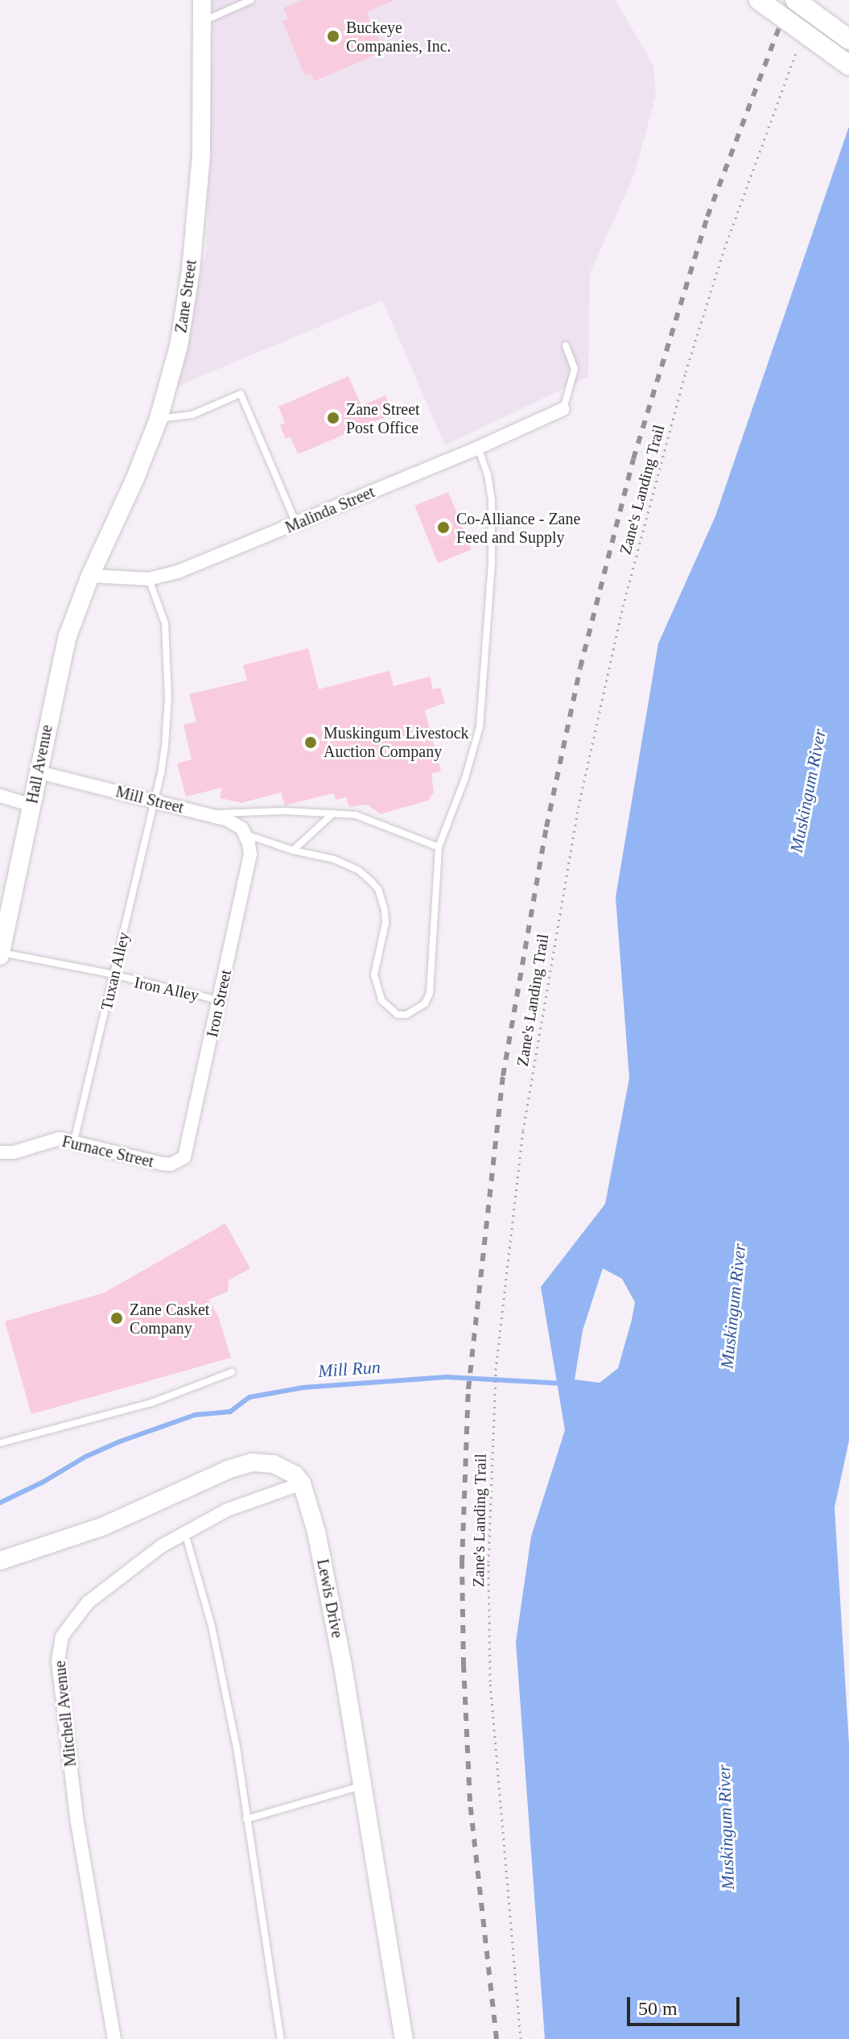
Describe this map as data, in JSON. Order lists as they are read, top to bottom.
{
  "streets": {
    "main road": ["Zane Street", "Hall Avenue", "Lewis Drive"],
    "street": [
      "Malinda Street",
      "Mill Street",
      "Iron Street",
      "Furnace Street",
      "Mitchell Avenue"
    ],
    "lane": ["Tuxan Alley", "Iron Alley"],
    "path": ["Zane's Landing Trail"]
  },
  "crossings": [
    ["Zane Street", "Malinda Street"],
    ["Zane Street", "Hall Avenue"],
    ["Malinda Street", "Hall Avenue"],
    ["Malinda Street", "Tuxan Alley"],
    ["Hall Avenue", "Mill Street"],
    ["Hall Avenue", "Iron Alley"],
    ["Mill Street", "Tuxan Alley"],
    ["Mill Street", "Iron Street"],
    ["Tuxan Alley", "Iron Alley"],
    ["Tuxan Alley", "Furnace Street"],
    ["Iron Alley", "Iron Street"],
    ["Iron Street", "Furnace Street"],
    ["Lewis Drive", "Mitchell Avenue"]
  ],
  "water": ["Muskingum River", "Mill Run"],
  "places": [
    "Buckeye Companies, Inc.",
    "Zane Street Post Office",
    "Co-Alliance - Zane Feed and Supply",
    "Muskingum Livestock Auction Company",
    "Zane Casket Company"
  ],
  "scale_bar": "50 m"
}
